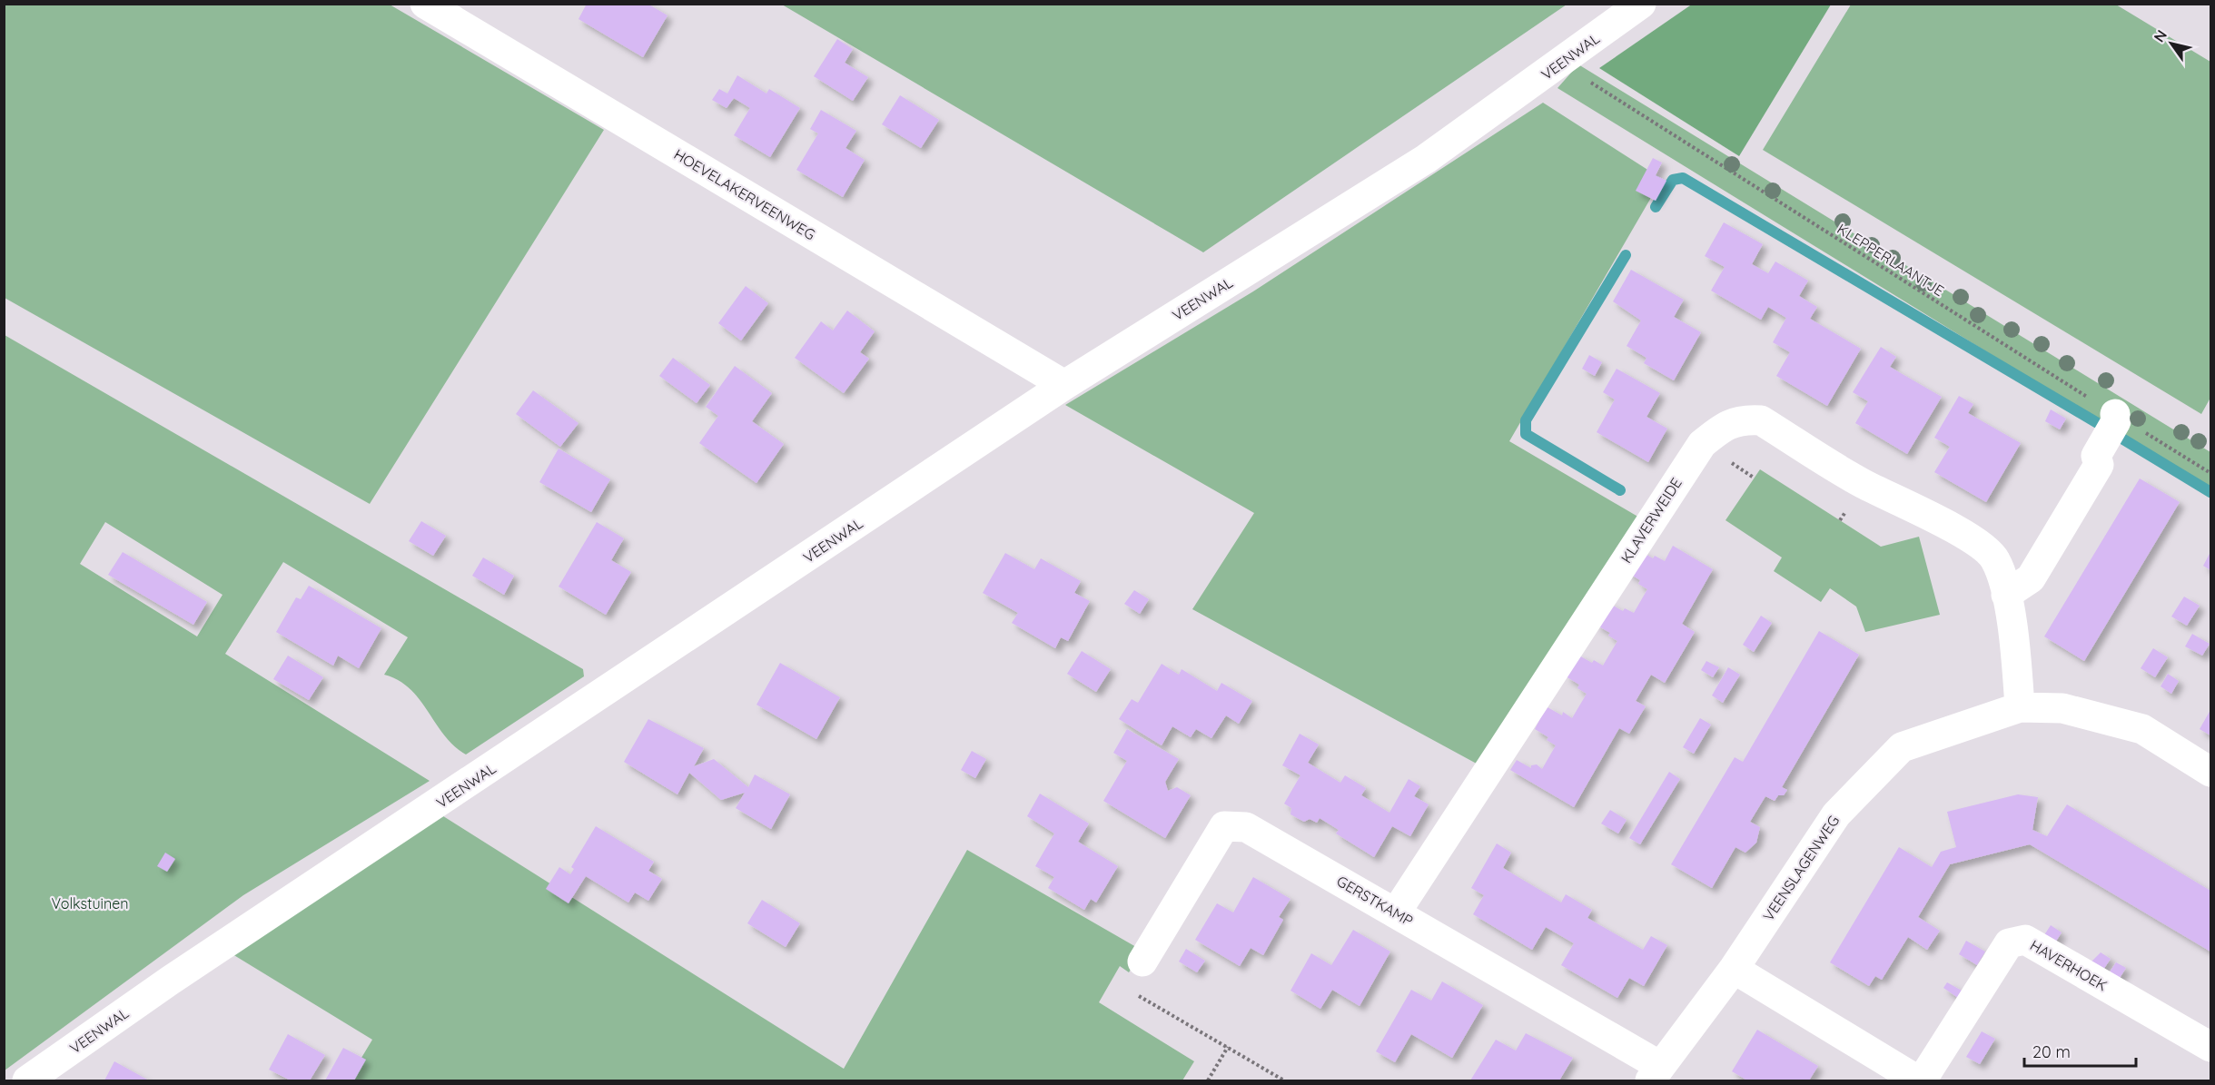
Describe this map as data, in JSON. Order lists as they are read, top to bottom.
{
  "streets": {
    "street": [
      "VEENWAL",
      "HOEVELAKERVEENWEG",
      "KLAVERWEIDE",
      "VEENSLAGENWEG",
      "GERSTKAMP",
      "HAVERHOEK"
    ],
    "path": ["KLEPPERLAANTJE"]
  },
  "crossings": [
    ["VEENWAL", "HOEVELAKERVEENWEG"],
    ["VEENWAL", "KLEPPERLAANTJE"],
    ["KLAVERWEIDE", "VEENSLAGENWEG"],
    ["KLAVERWEIDE", "GERSTKAMP"],
    ["VEENSLAGENWEG", "GERSTKAMP"],
    ["VEENSLAGENWEG", "HAVERHOEK"]
  ],
  "parks": ["Volkstuinen"],
  "scale_bar": "20 m",
  "north": "top left"
}
